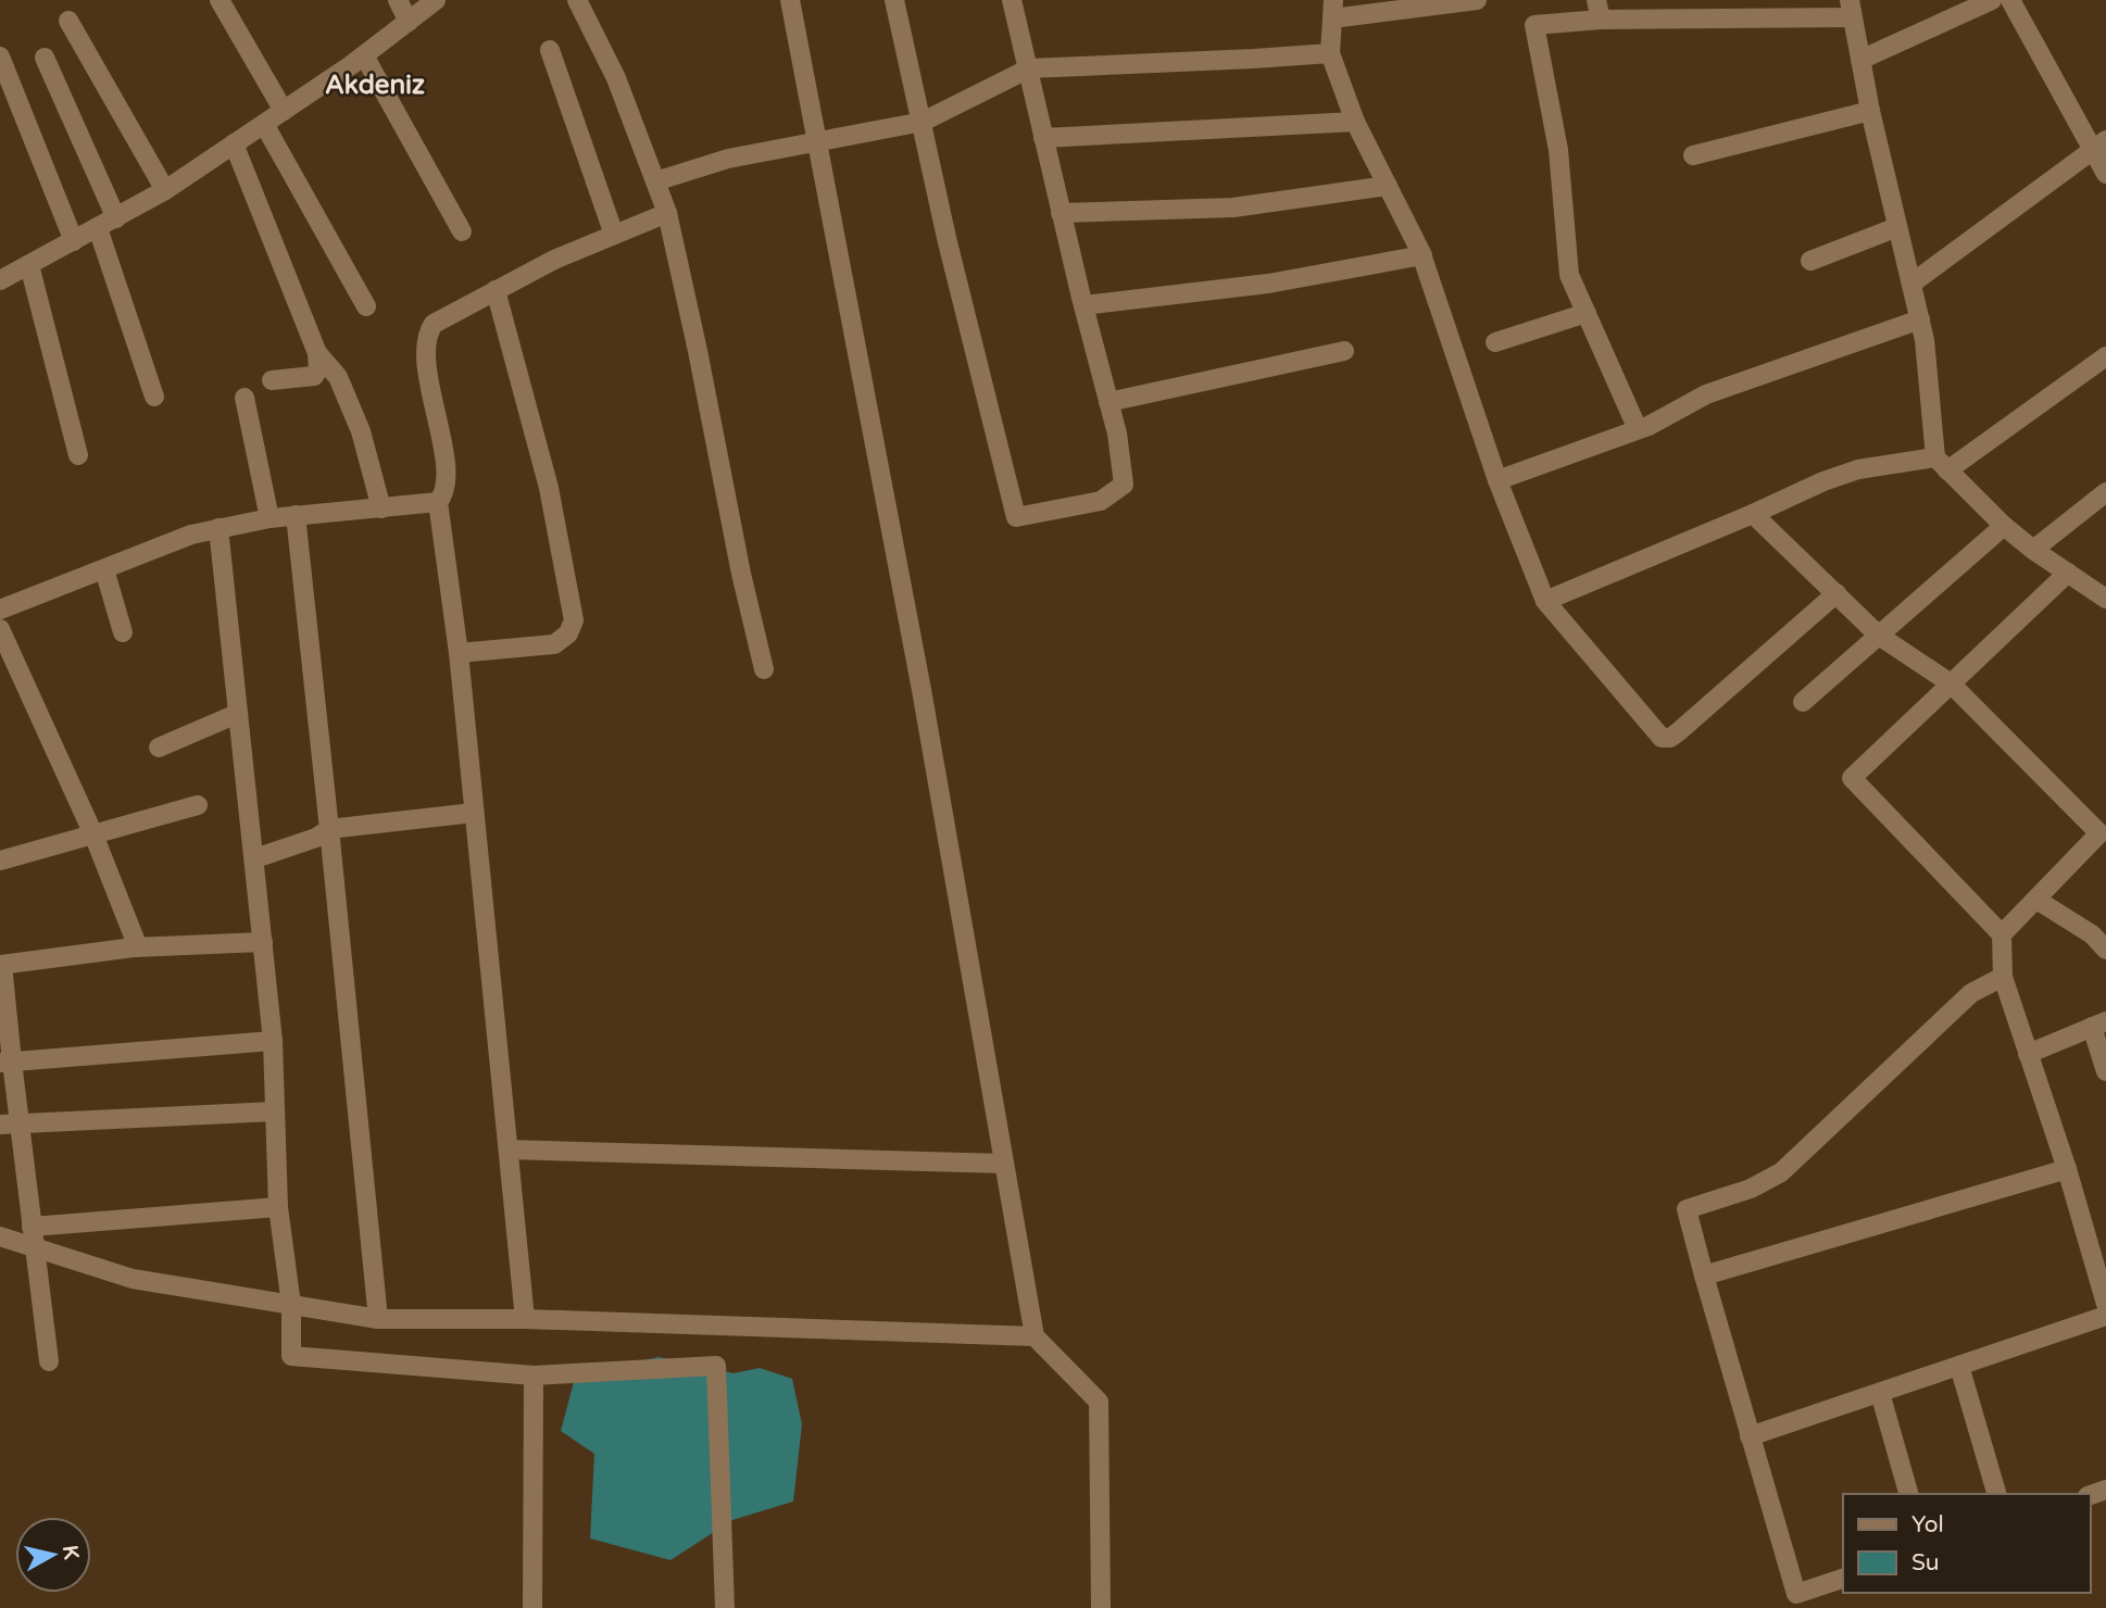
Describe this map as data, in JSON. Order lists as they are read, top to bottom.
{
  "districts": ["Akdeniz"],
  "legend": ["Yol", "Su"],
  "north": "right"
}
